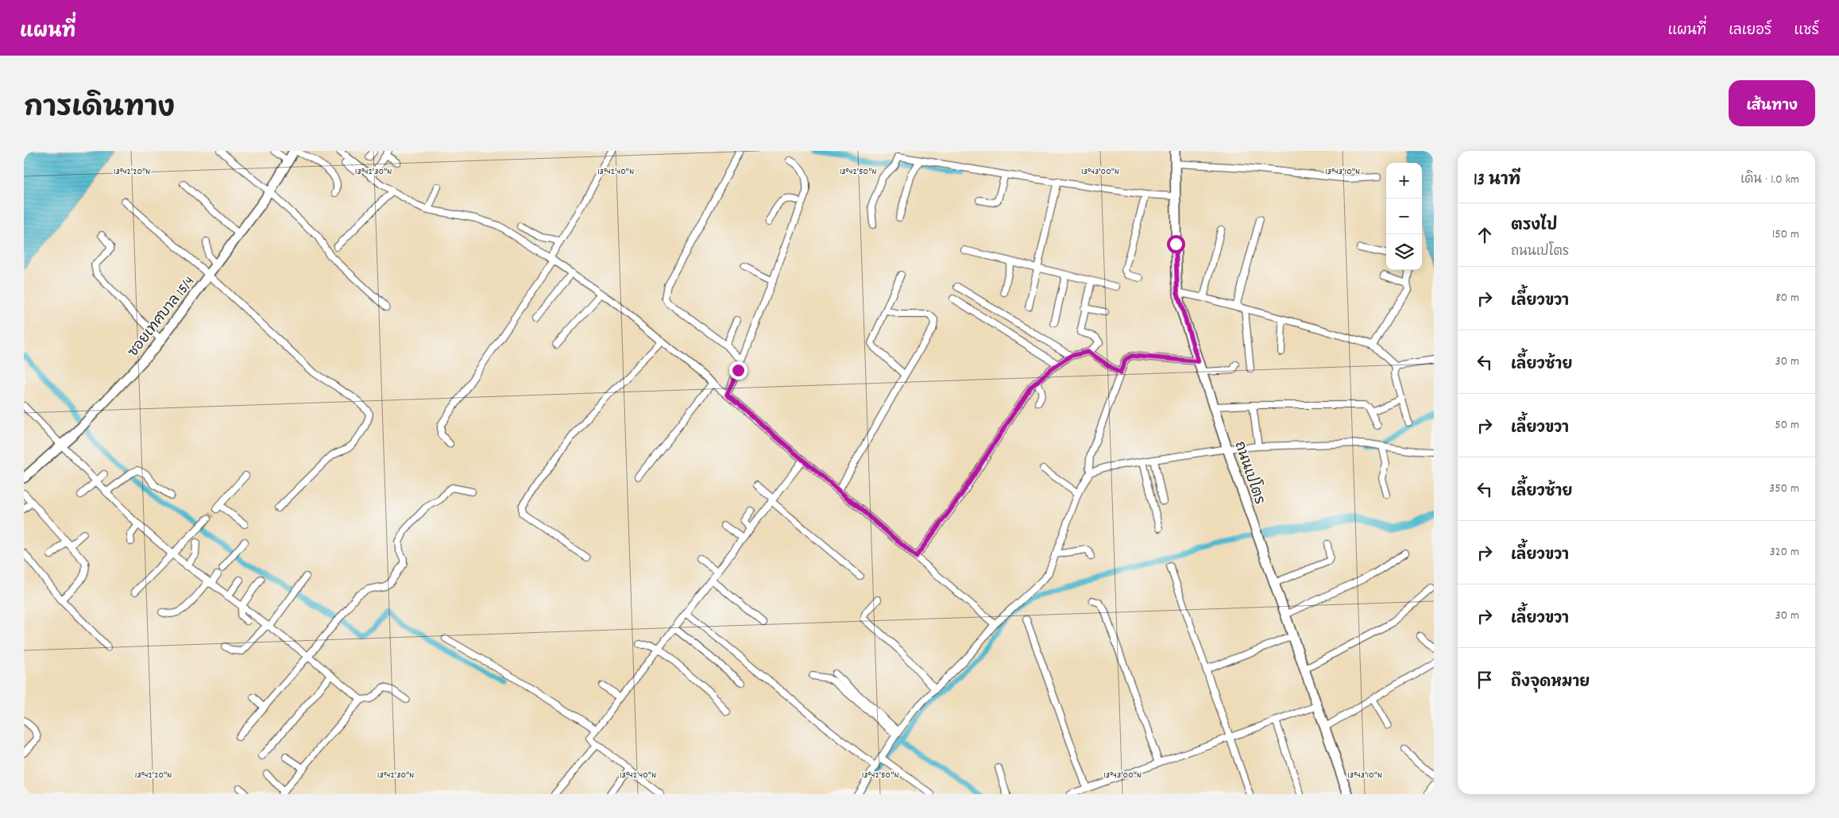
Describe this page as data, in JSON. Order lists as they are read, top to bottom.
{
  "streets": {
    "street": ["ซอยเทศบาล 15/4", "ถนนเปโตร"]
  },
  "page": {
    "header": "แผนที่",
    "nav": ["แผนที่", "เลเยอร์", "แชร์"],
    "title": "การเดินทาง",
    "buttons": "เส้นทาง",
    "heading": ["13 นาที", "เดิน · 1.0 km"],
    "map_buttons": ["+", "−"],
    "list": [
      ["ตรงไป", "ถนนเปโตร", "150 m"],
      ["เลี้ยวขวา", "80 m"],
      ["เลี้ยวซ้าย", "30 m"],
      ["เลี้ยวขวา", "50 m"],
      ["เลี้ยวซ้าย", "350 m"],
      ["เลี้ยวขวา", "320 m"],
      ["เลี้ยวขวา", "30 m"],
      "ถึงจุดหมาย"
    ]
  },
  "coordinates": [
    "13°42'20\"N",
    "13°42'30\"N",
    "13°42'40\"N",
    "13°42'50\"N",
    "13°43'00\"N",
    "13°43'10\"N"
  ]
}
